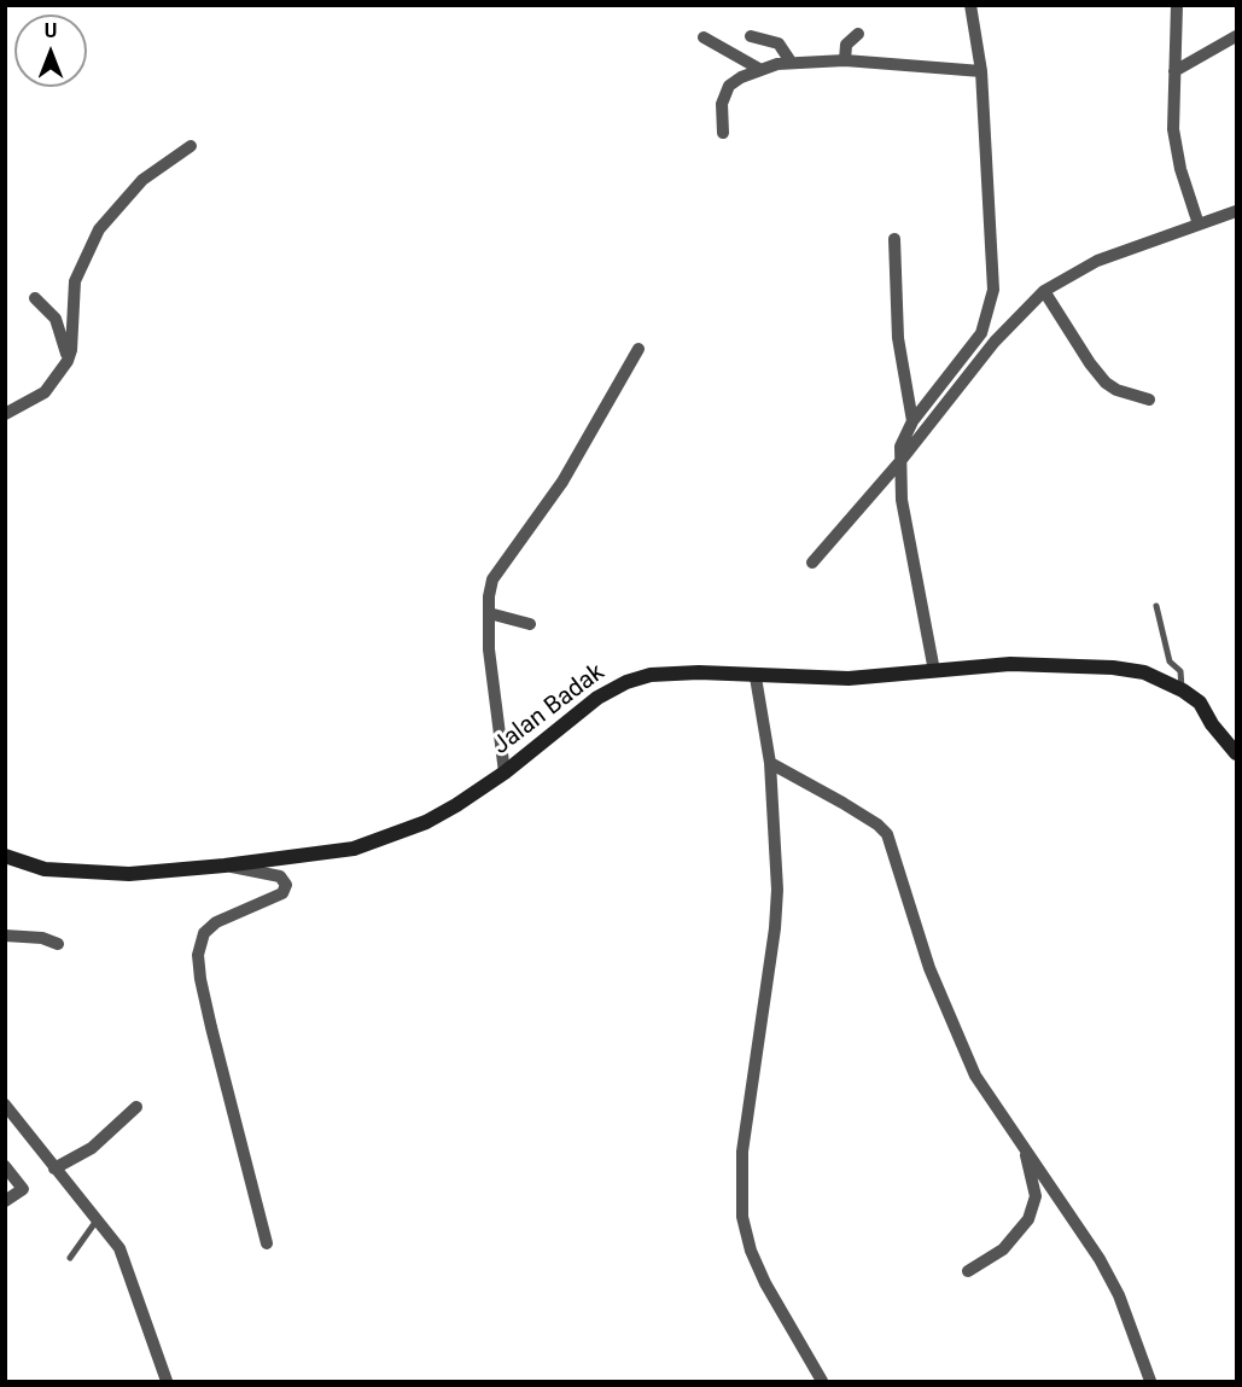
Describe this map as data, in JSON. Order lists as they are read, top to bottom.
{
  "streets": {
    "street": ["Jalan Badak"]
  },
  "north": "top"
}
